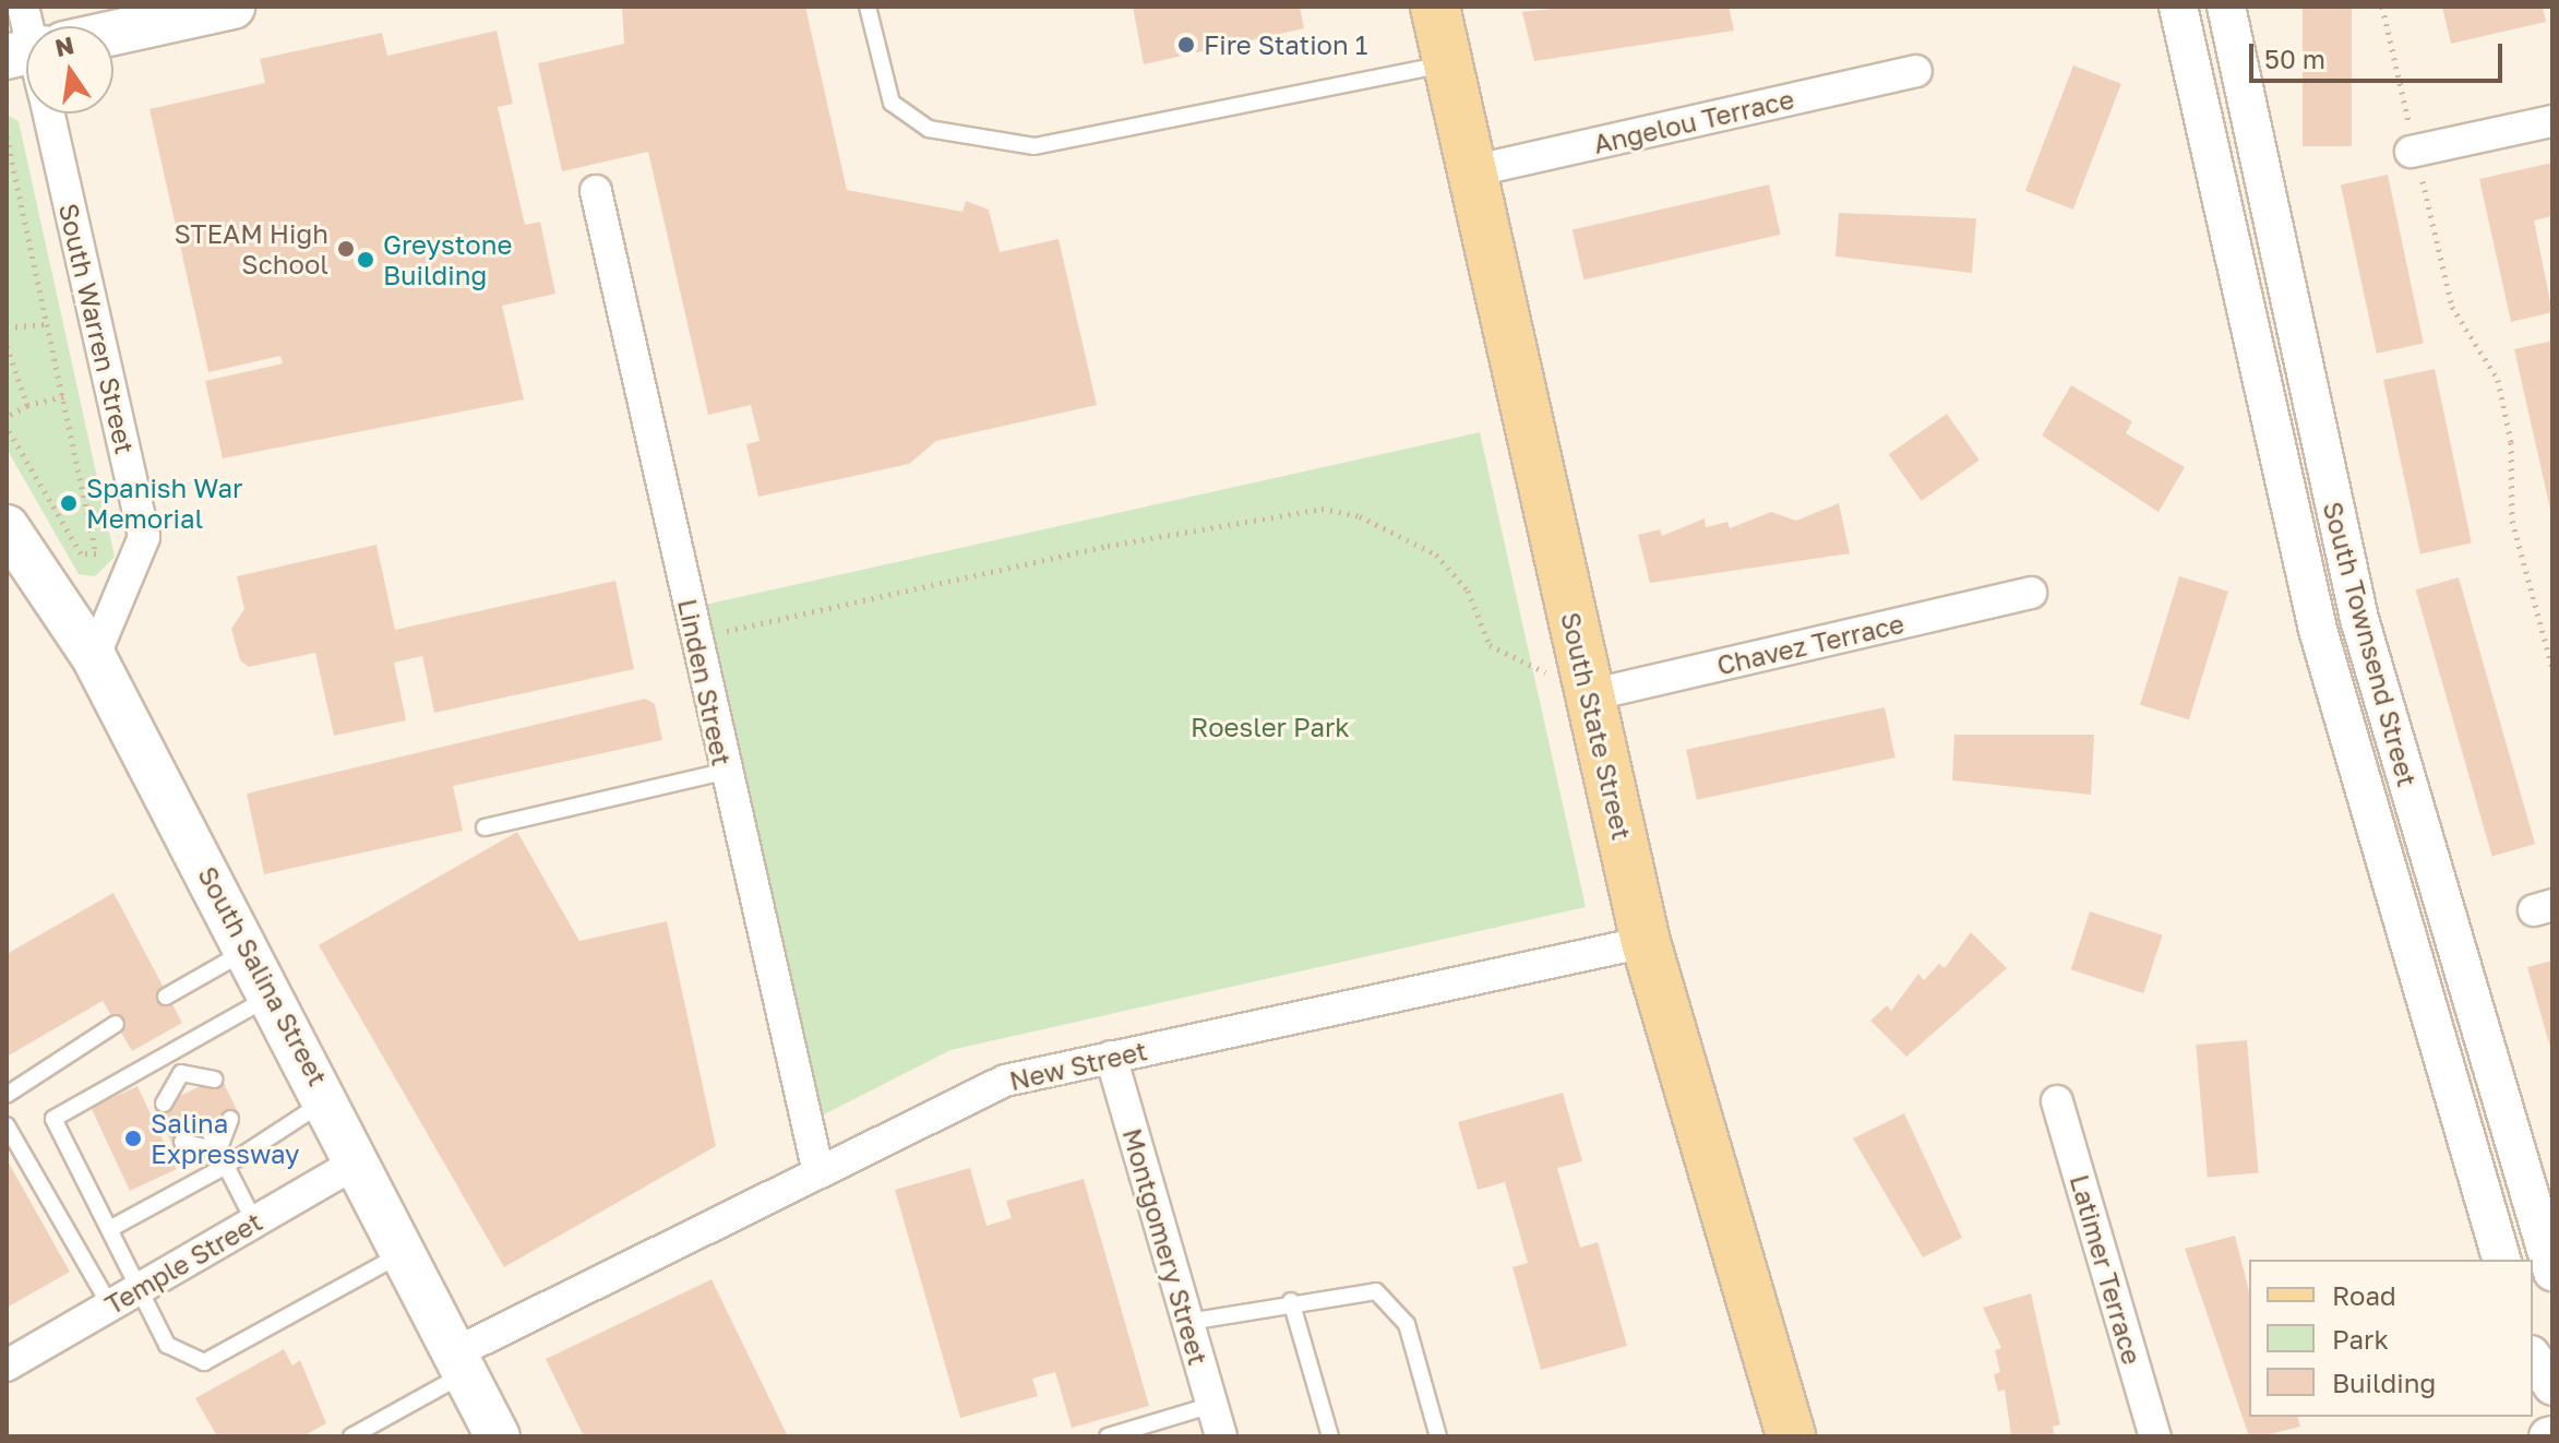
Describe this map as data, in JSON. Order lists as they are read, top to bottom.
{
  "streets": {
    "main road": ["South State Street", "South Salina Street"],
    "street": [
      "Angelou Terrace",
      "South Warren Street",
      "Chavez Terrace",
      "South Townsend Street",
      "Linden Street",
      "New Street",
      "Montgomery Street",
      "Temple Street",
      "Latimer Terrace"
    ]
  },
  "crossings": [
    ["Angelou Terrace", "South State Street"],
    ["South Warren Street", "South Salina Street"],
    ["Chavez Terrace", "South State Street"],
    ["Linden Street", "New Street"],
    ["South State Street", "New Street"],
    ["South Salina Street", "New Street"],
    ["South Salina Street", "Temple Street"],
    ["New Street", "Montgomery Street"]
  ],
  "parks": ["Roesler Park"],
  "places": [
    "Fire Station 1",
    "STEAM High School",
    "Greystone Building",
    "Spanish War Memorial",
    "Salina Expressway"
  ],
  "legend": ["Road", "Park", "Building"],
  "scale_bar": "50 m",
  "north": "top"
}
